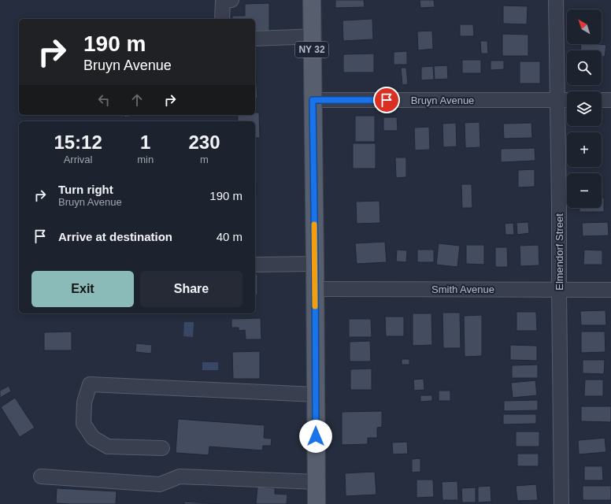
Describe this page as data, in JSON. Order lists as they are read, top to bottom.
{
  "streets": {
    "main road": ["NY 32"],
    "street": ["Bruyn Avenue", "Elmendorf Street", "Smith Avenue"]
  },
  "crossings": [
    ["NY 32", "Bruyn Avenue"],
    ["NY 32", "Smith Avenue"],
    ["Bruyn Avenue", "Elmendorf Street"],
    ["Elmendorf Street", "Smith Avenue"]
  ],
  "north": "top left",
  "page": {
    "map_buttons": ["+", "−"],
    "turn": ["190 m", "Bruyn Avenue"],
    "eta": [
      "15:12",
      "Arrival",
      "1",
      "min",
      "230",
      "m"
    ],
    "list": [
      {
        "name": "Turn right",
        "note": "Bruyn Avenue",
        "value": "190 m"
      },
      {
        "name": "Arrive at destination",
        "value": "40 m"
      }
    ],
    "buttons": ["Exit", "Share"]
  }
}
